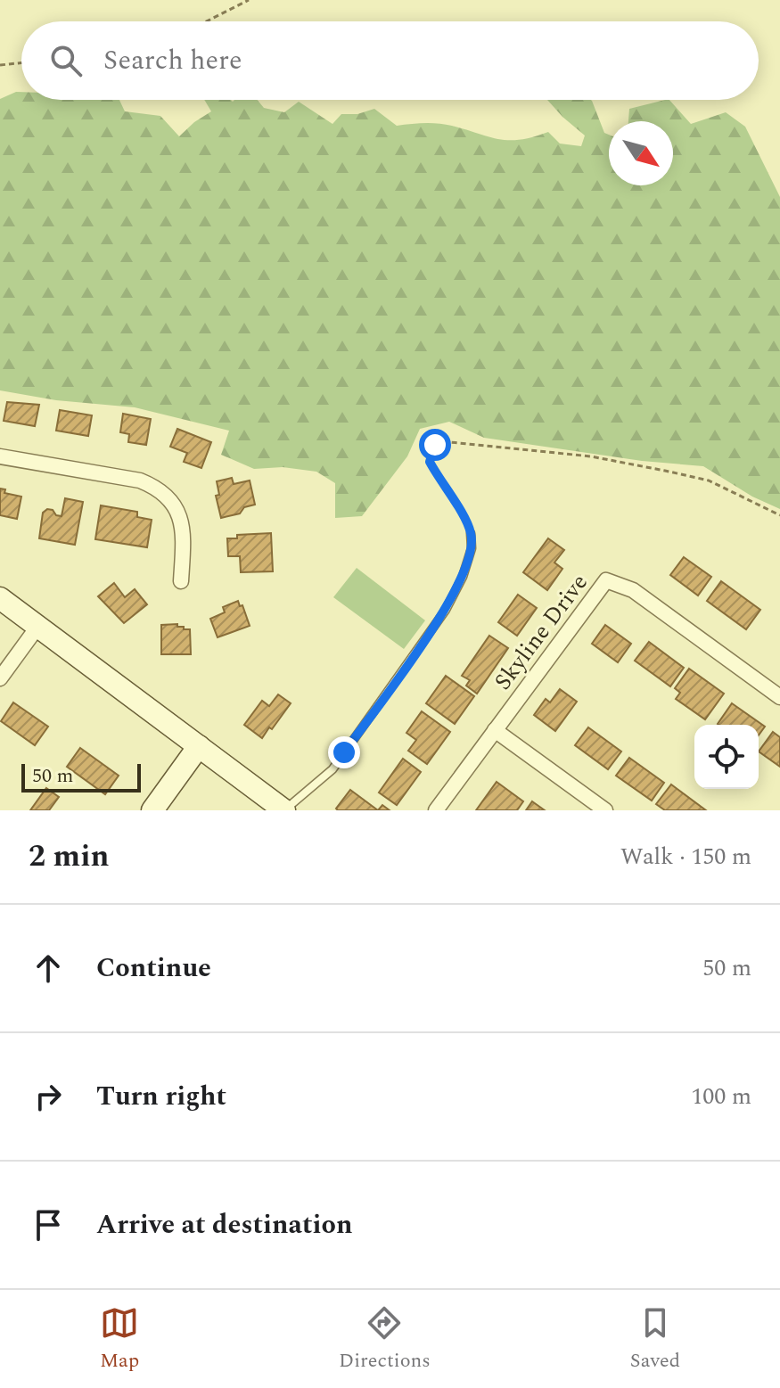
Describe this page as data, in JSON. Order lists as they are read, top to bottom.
{
  "streets": {
    "street": ["Skyline Drive"]
  },
  "scale_bar": "50 m",
  "north": "bottom right",
  "page": {
    "search": "Search here",
    "scale": "50 m",
    "heading": ["2 min", "Walk · 150 m"],
    "list": [
      ["Continue", "50 m"],
      ["Turn right", "100 m"],
      "Arrive at destination"
    ],
    "nav": ["Map", "Directions", "Saved"]
  }
}
